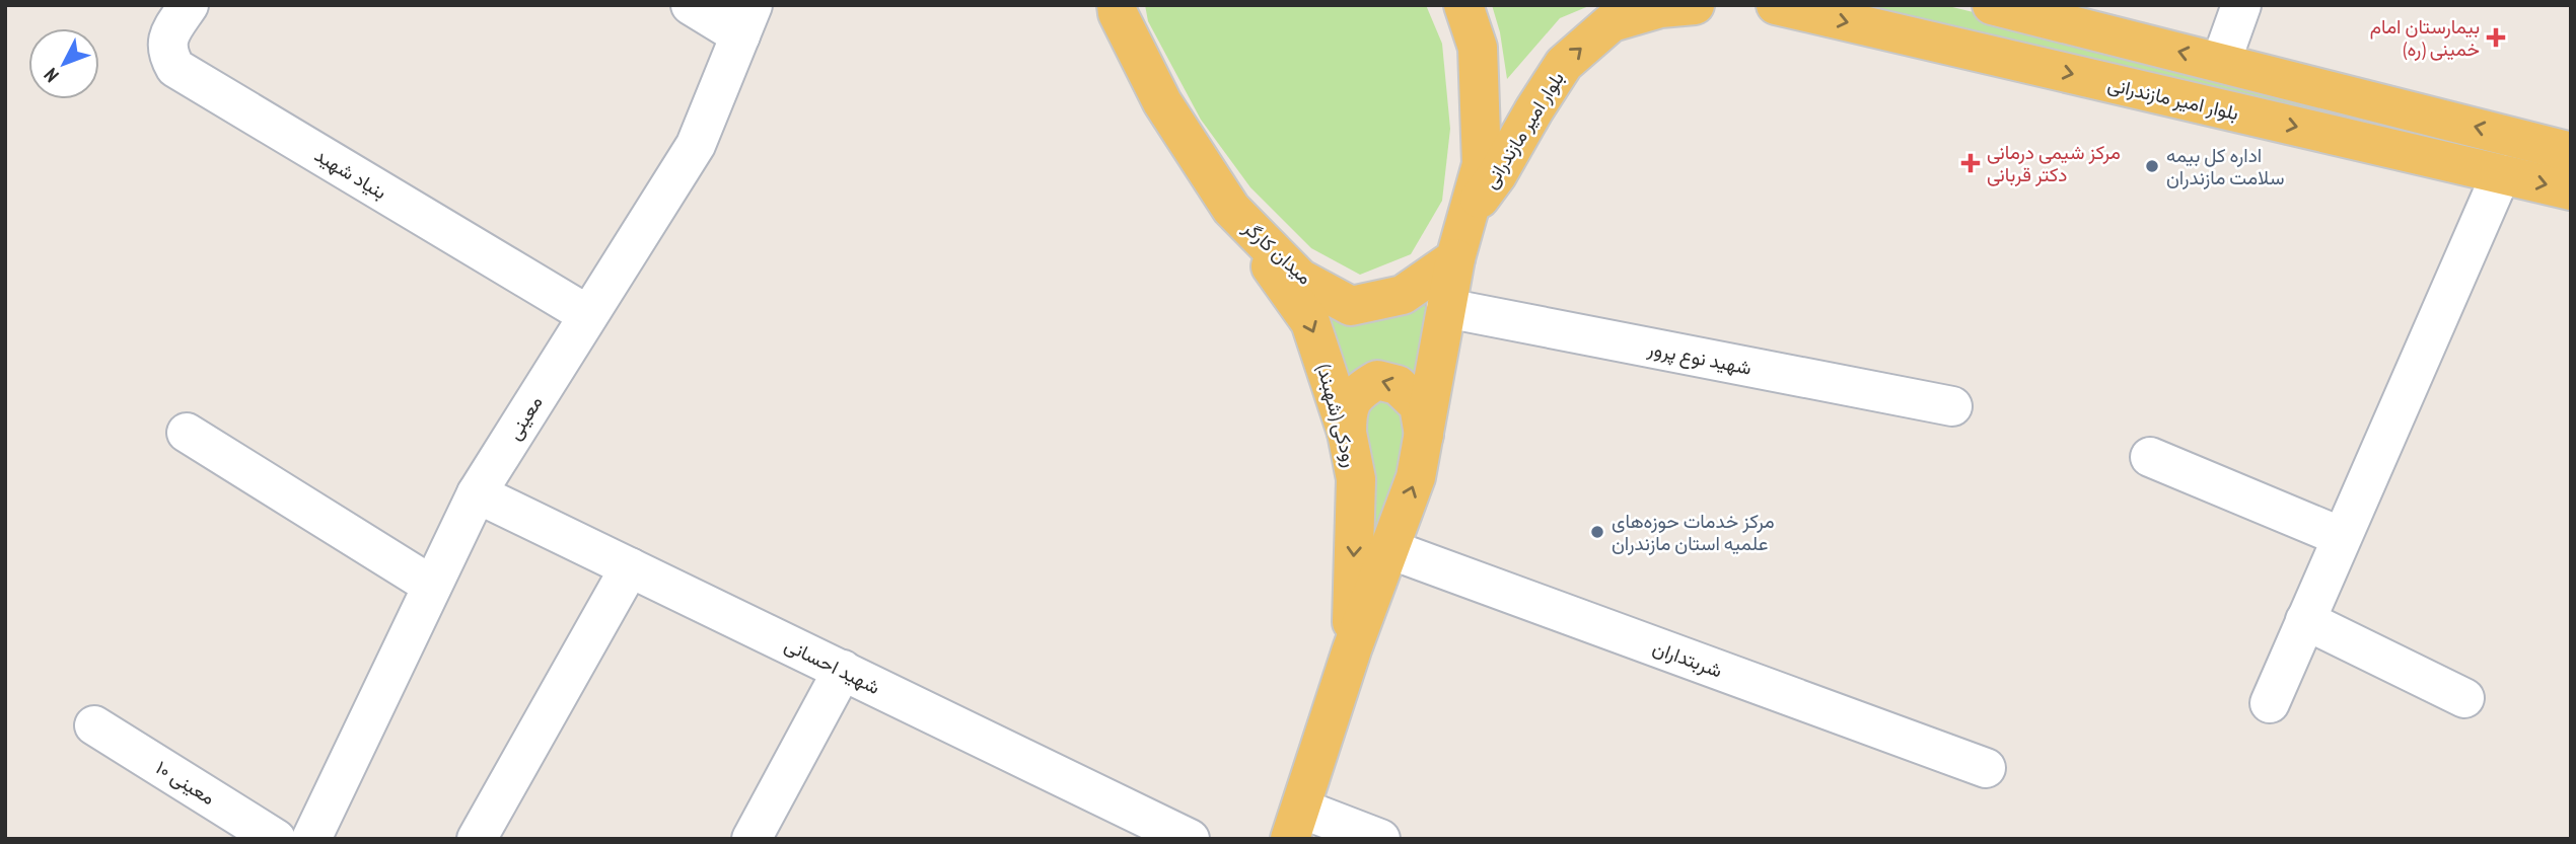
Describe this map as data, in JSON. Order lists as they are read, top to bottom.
{
  "streets": {
    "main road": ["بلوار امیر مازندرانی", "میدان کارگر", "رودکی (شهبند)"],
    "street": [
      "بنیاد شهید",
      "شهید نوع پرور",
      "معینی",
      "شربتداران",
      "شهید احسانی",
      "معینی ۱۰"
    ]
  },
  "crossings": [
    ["بنیاد شهید", "معینی"],
    ["میدان کارگر", "رودکی (شهبند)"],
    ["شهید نوع پرور", "رودکی (شهبند)"],
    ["رودکی (شهبند)", "شربتداران"],
    ["معینی", "شهید احسانی"]
  ],
  "places": {
    "health": ["بیمارستان امام خمینی (ره)", "مرکز شیمی درمانی دکتر قربانی"],
    "other": ["اداره کل بیمه سلامت مازندران", "مرکز خدمات حوزه‌های علمیه استان مازندران"]
  },
  "north": "bottom left"
}
